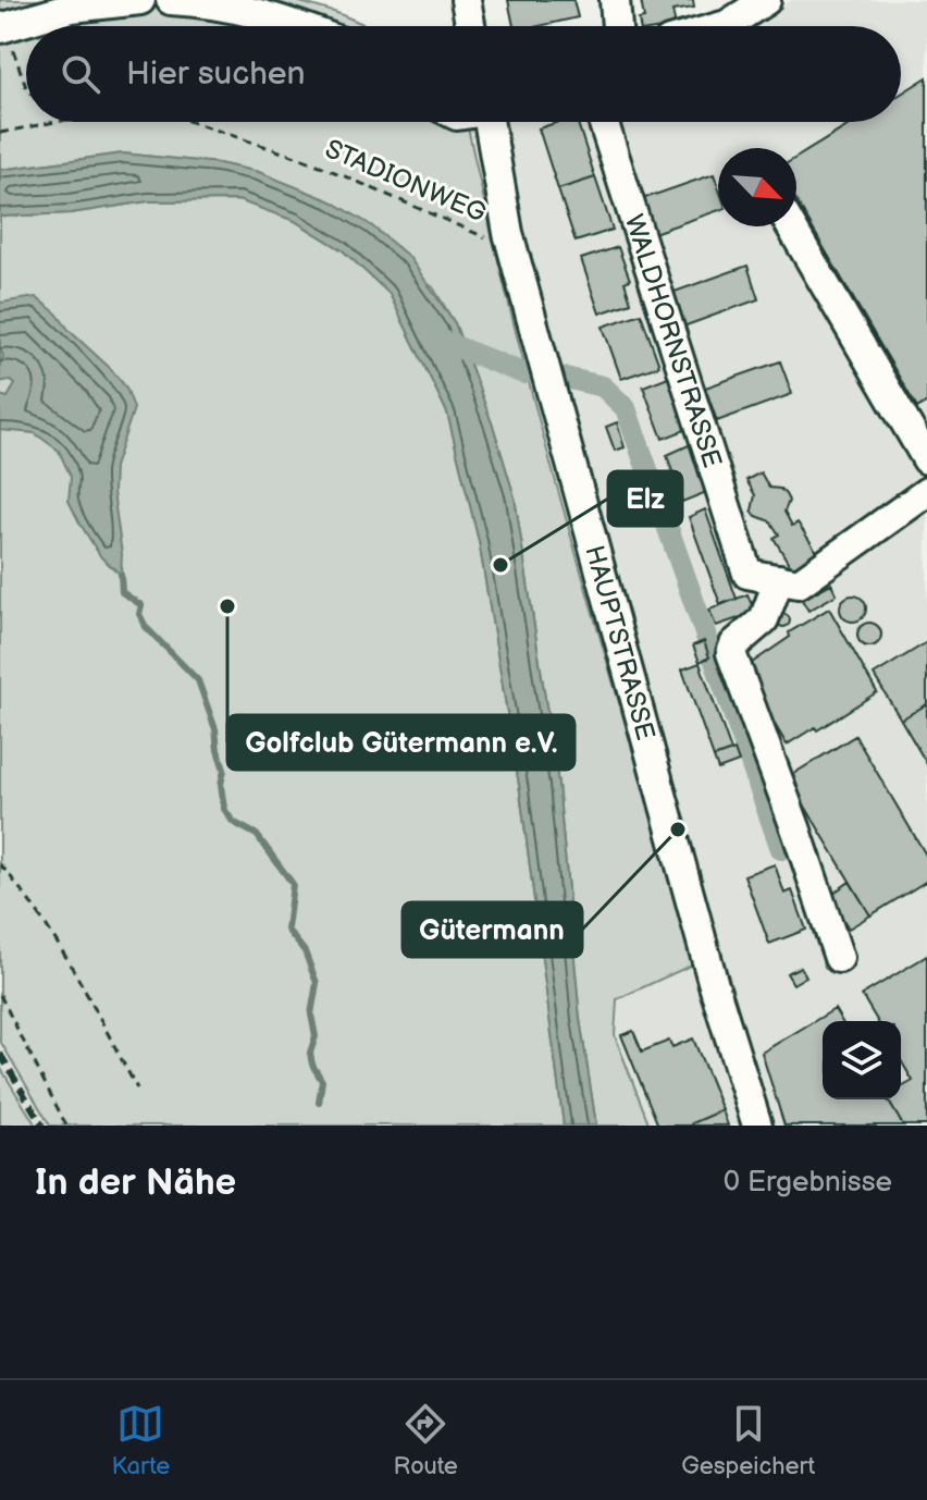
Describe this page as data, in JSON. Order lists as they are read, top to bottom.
{
  "streets": {
    "street": ["WALDHORNSTRASSE", "HAUPTSTRASSE"],
    "path": ["STADIONWEG"]
  },
  "crossings": [
    ["STADIONWEG", "HAUPTSTRASSE"]
  ],
  "places": ["Elz", "Golfclub Gütermann e.V.", "Gütermann"],
  "north": "bottom right",
  "page": {
    "search": "Hier suchen",
    "heading": ["In der Nähe", "0 Ergebnisse"],
    "nav": ["Karte", "Route", "Gespeichert"]
  }
}
